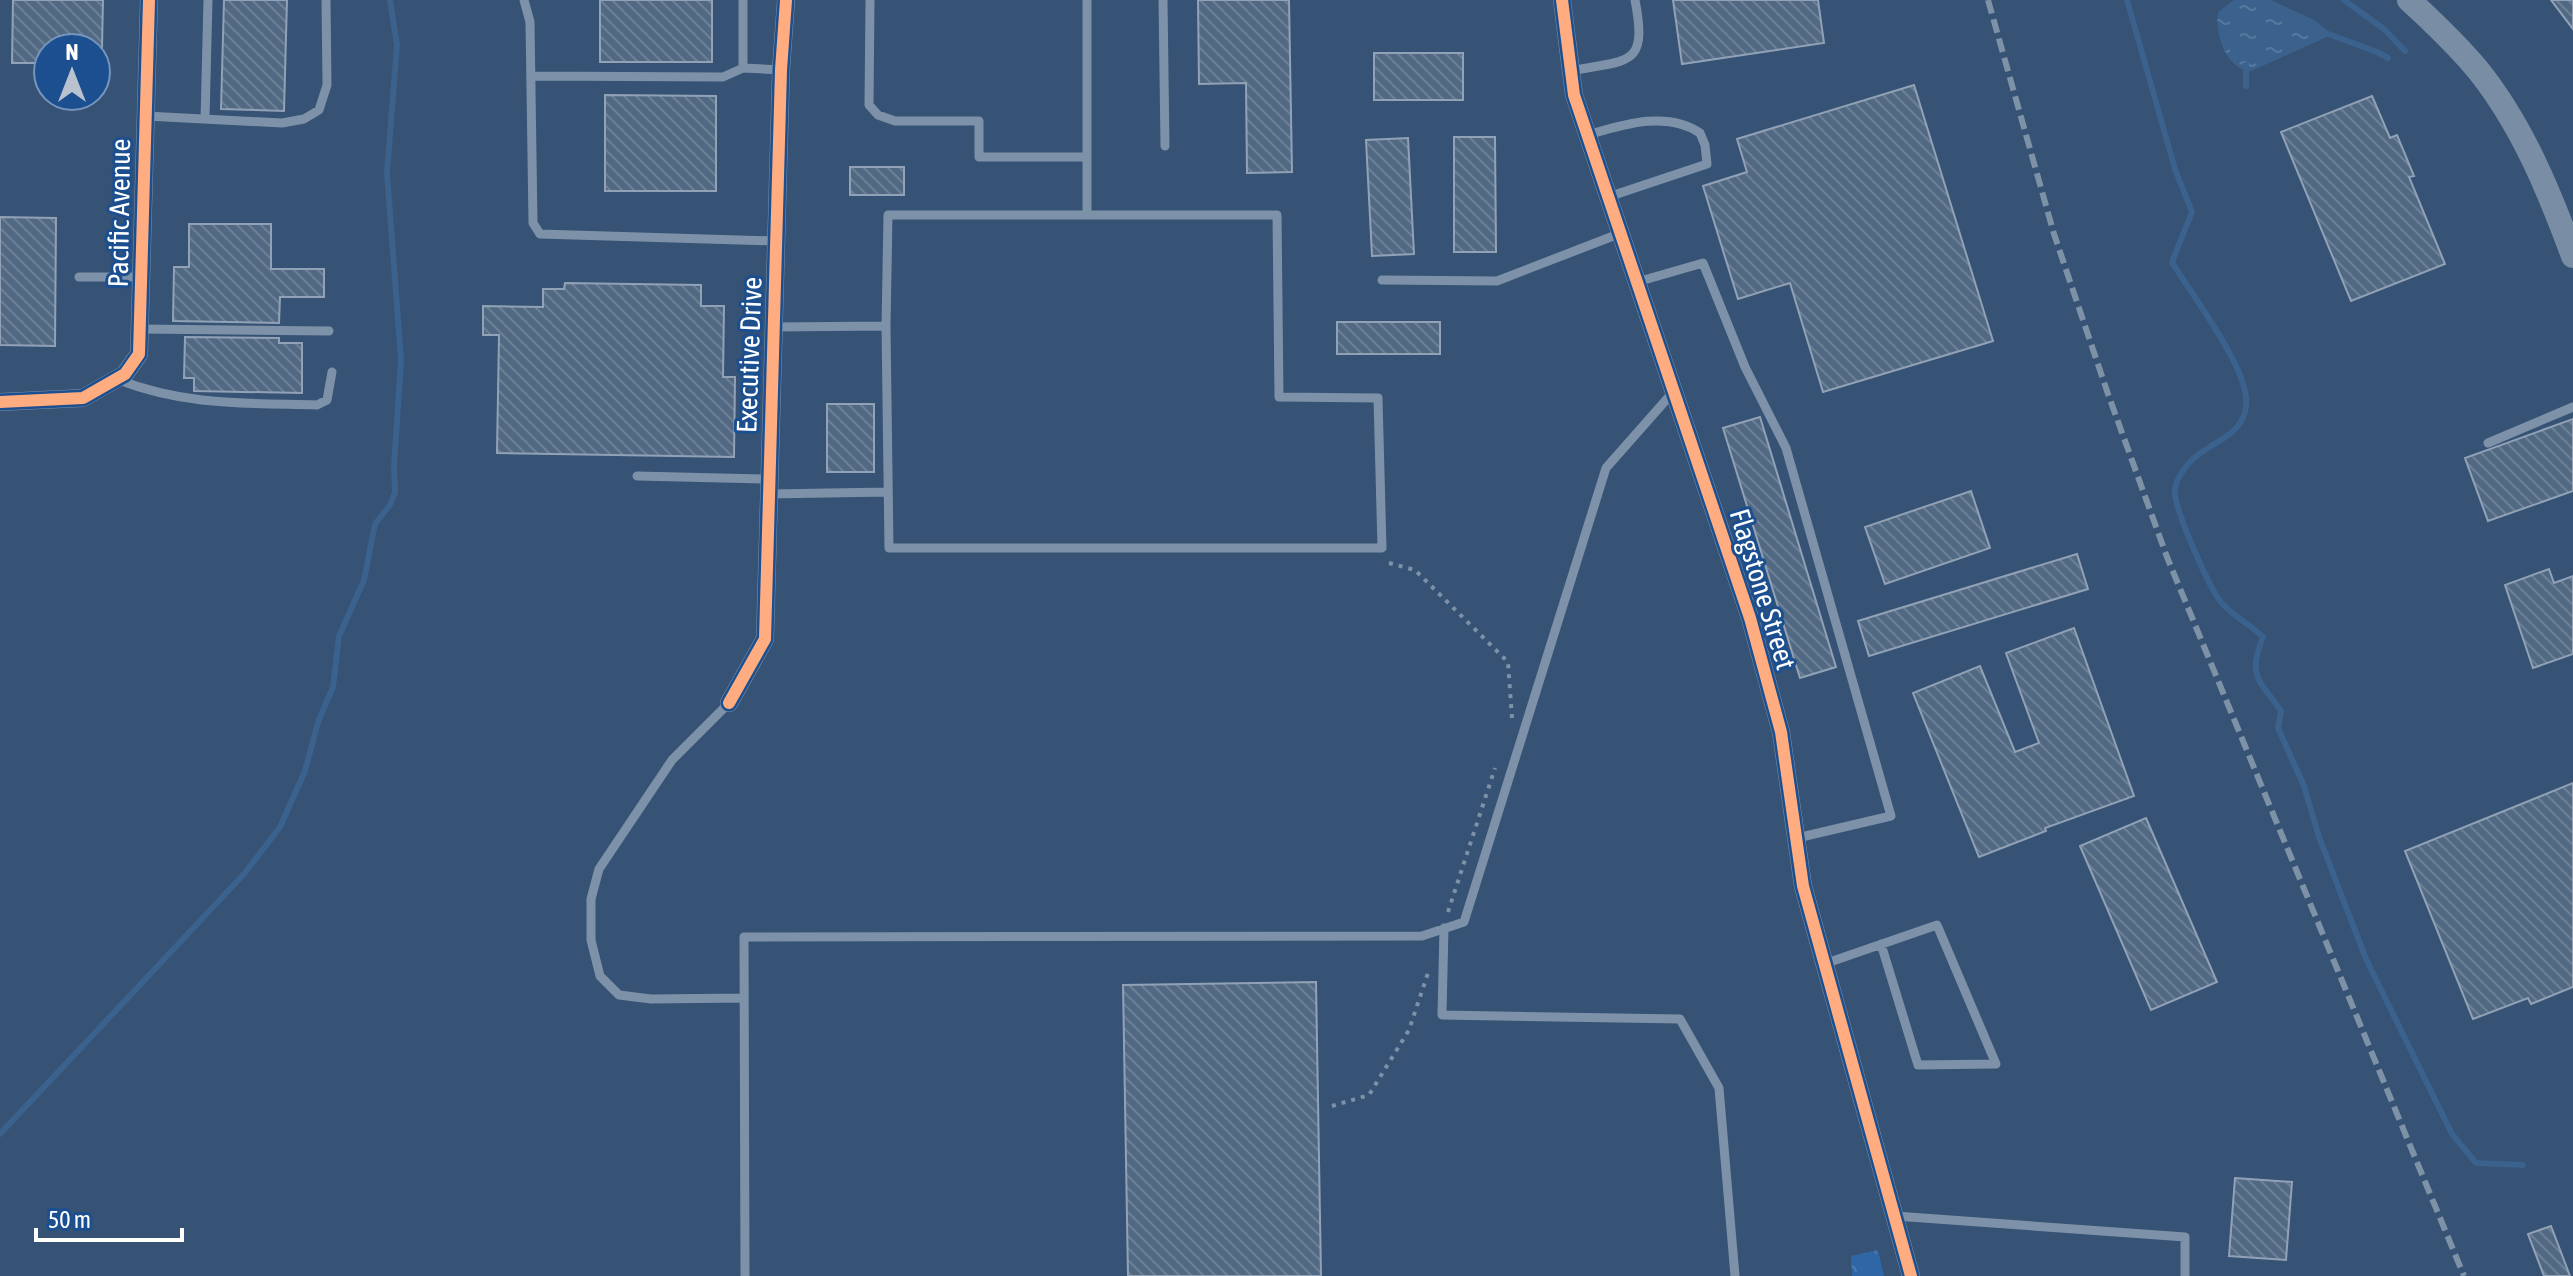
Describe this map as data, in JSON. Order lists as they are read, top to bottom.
{
  "streets": {
    "street": ["Pacific Avenue", "Executive Drive", "Flagstone Street"]
  },
  "scale_bar": "50 m",
  "north": "top"
}
